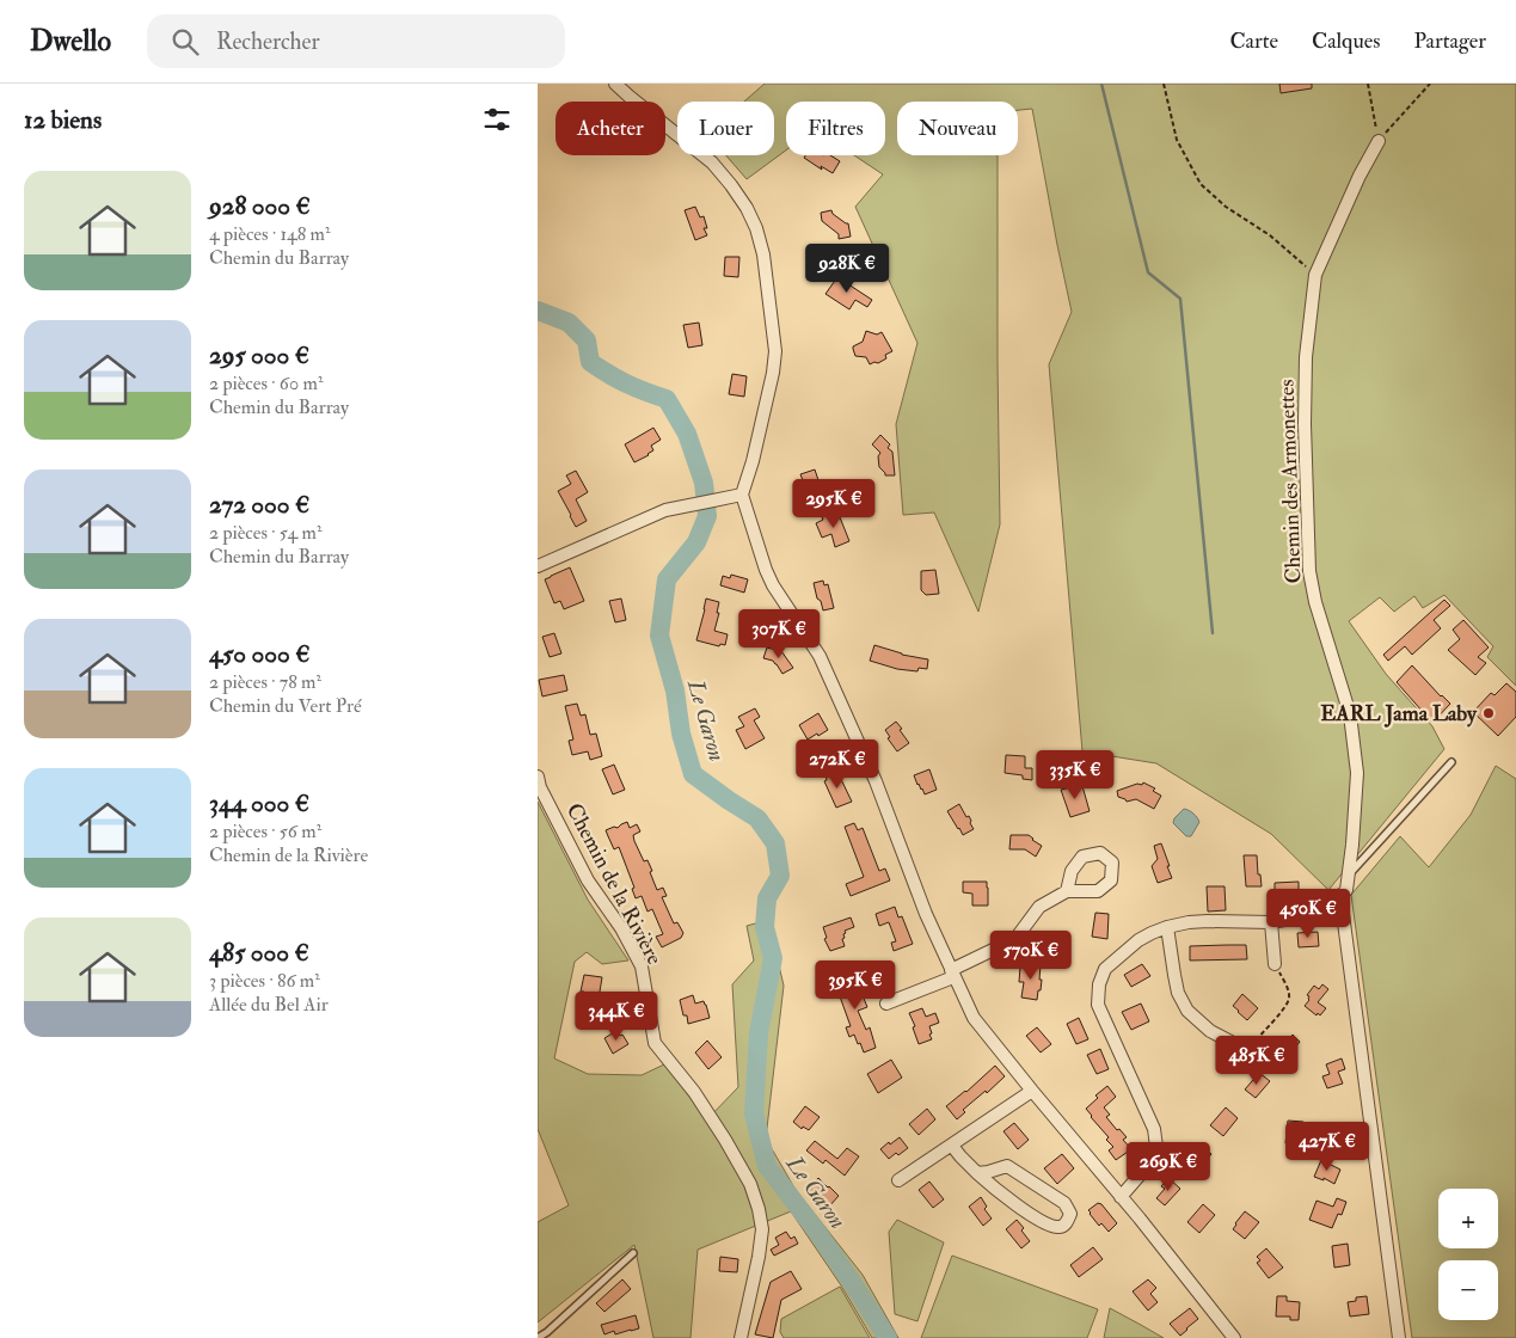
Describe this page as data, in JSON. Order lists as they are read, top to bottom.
{
  "streets": {
    "street": ["Chemin des Armonettes", "Chemin de la Rivière"]
  },
  "water": ["Le Garon"],
  "places": ["EARL Jama Laby"],
  "page": {
    "header": "Dwello",
    "search": "Rechercher",
    "nav": ["Carte", "Calques", "Partager"],
    "heading": "12 biens",
    "chip": [
      "Acheter",
      "Louer",
      "Filtres",
      "Nouveau"
    ],
    "list": [
      {
        "name": "928 000 €",
        "note": "4 pièces · 148 m² · Chemin du Barray"
      },
      {
        "name": "295 000 €",
        "note": "2 pièces · 60 m² · Chemin du Barray"
      },
      {
        "name": "272 000 €",
        "note": "2 pièces · 54 m² · Chemin du Barray"
      },
      {
        "name": "450 000 €",
        "note": "2 pièces · 78 m² · Chemin du Vert Pré"
      },
      {
        "name": "344 000 €",
        "note": "2 pièces · 56 m² · Chemin de la Rivière"
      },
      {
        "name": "485 000 €",
        "note": "3 pièces · 86 m² · Allée du Bel Air"
      }
    ],
    "price": [
      "928K €",
      "295K €",
      "307K €",
      "272K €",
      "335K €",
      "450K €",
      "570K €",
      "395K €",
      "344K €",
      "485K €",
      "427K €",
      "269K €"
    ],
    "map_buttons": ["+", "−"]
  }
}
